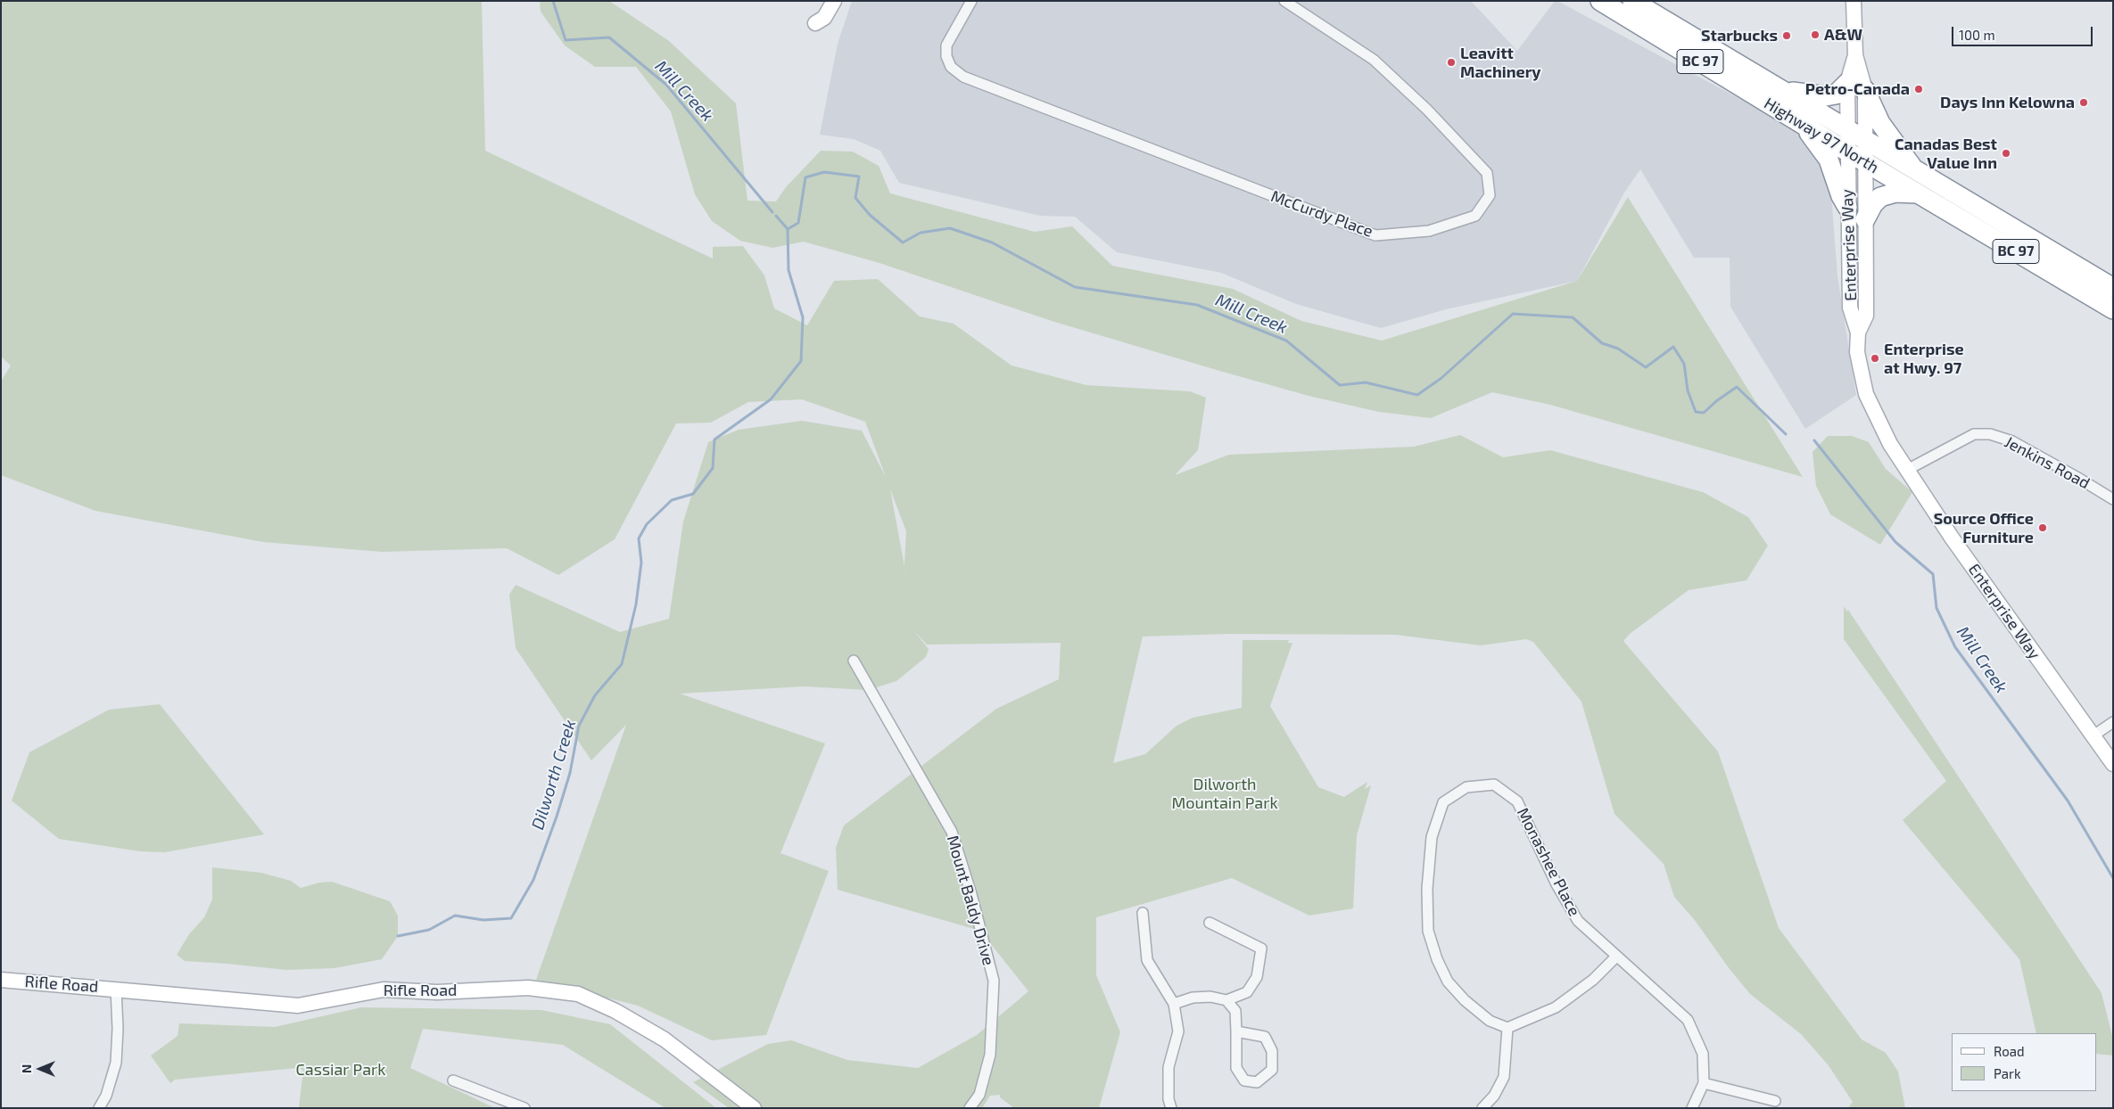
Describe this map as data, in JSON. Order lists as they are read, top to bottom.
{
  "streets": {
    "highway": ["BC 97", "Highway 97 North"],
    "street": [
      "McCurdy Place",
      "Enterprise Way",
      "Jenkins Road",
      "Monashee Place",
      "Mount Baldy Drive",
      "Rifle Road"
    ]
  },
  "crossings": [
    ["Highway 97 North", "Enterprise Way"],
    ["Enterprise Way", "Jenkins Road"]
  ],
  "water": ["Mill Creek", "Dilworth Creek"],
  "parks": ["Dilworth Mountain Park", "Cassiar Park"],
  "places": [
    "A&W",
    "Starbucks",
    "Leavitt Machinery",
    "Petro-Canada",
    "Days Inn Kelowna",
    "Canadas Best Value Inn",
    "Enterprise at Hwy. 97",
    "Source Office Furniture"
  ],
  "legend": ["Road", "Park"],
  "scale_bar": "100 m",
  "north": "left"
}
